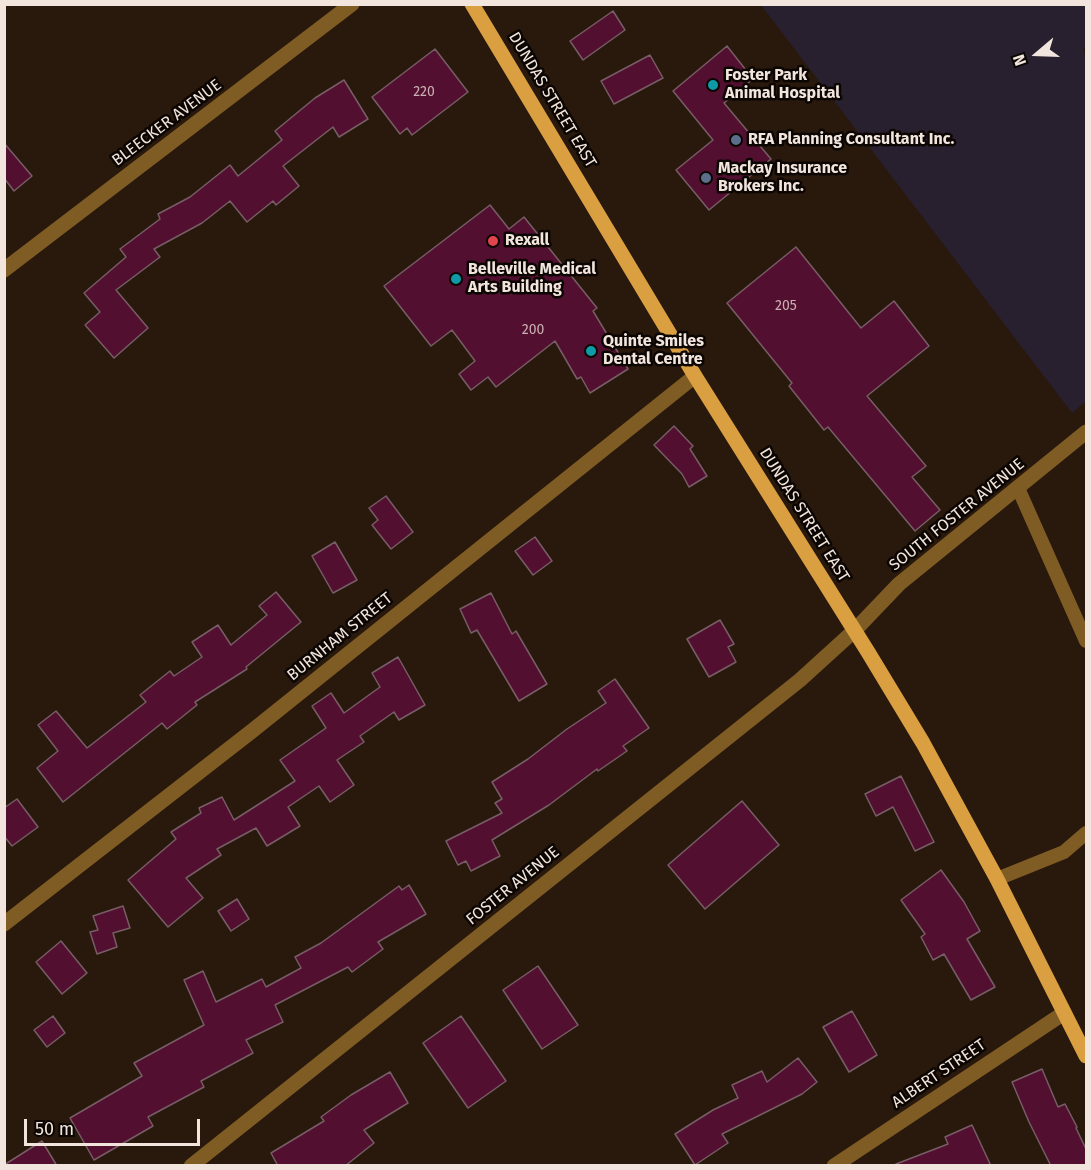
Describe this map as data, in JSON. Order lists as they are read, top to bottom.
{
  "streets": {
    "main road": ["DUNDAS STREET EAST"],
    "street": [
      "BLEECKER AVENUE",
      "SOUTH FOSTER AVENUE",
      "BURNHAM STREET",
      "FOSTER AVENUE",
      "ALBERT STREET"
    ]
  },
  "crossings": [
    ["DUNDAS STREET EAST", "SOUTH FOSTER AVENUE"],
    ["DUNDAS STREET EAST", "BURNHAM STREET"],
    ["DUNDAS STREET EAST", "FOSTER AVENUE"],
    ["DUNDAS STREET EAST", "ALBERT STREET"],
    ["SOUTH FOSTER AVENUE", "FOSTER AVENUE"]
  ],
  "places": [
    "Foster Park Animal Hospital",
    "RFA Planning Consultant Inc.",
    "Mackay Insurance Brokers Inc.",
    "Rexall",
    "Belleville Medical Arts Building",
    "Quinte Smiles Dental Centre"
  ],
  "house_numbers": ["220", "205", "200"],
  "scale_bar": "50 m",
  "north": "left"
}
